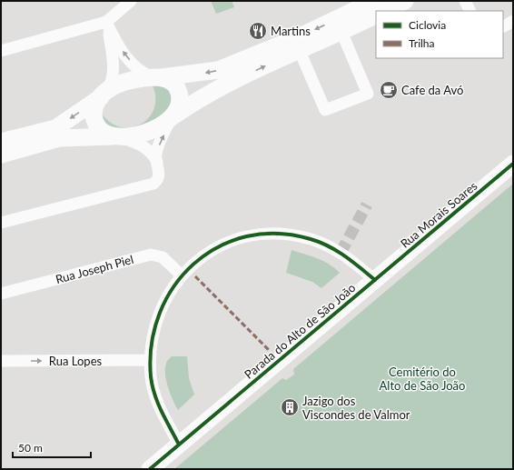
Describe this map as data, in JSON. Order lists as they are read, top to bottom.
{
  "streets": {
    "main road": ["Rua Morais Soares", "Parada do Alto de São João"],
    "street": ["Rua Joseph Piel", "Rua Lopes"]
  },
  "crossings": [
    ["Rua Morais Soares", "Parada do Alto de São João"],
    ["Rua Joseph Piel", "Parada do Alto de São João"],
    ["Parada do Alto de São João", "Rua Lopes"]
  ],
  "one_way": ["Rua Lopes"],
  "parks": ["Cemitério do Alto de São João"],
  "places": {
    "restaurant": ["Martins"],
    "cafe": ["Cafe da Avó"],
    "building": ["Jazigo dos Viscondes de Valmor"]
  },
  "legend": ["Ciclovia", "Trilha"],
  "scale_bar": "50 m"
}
